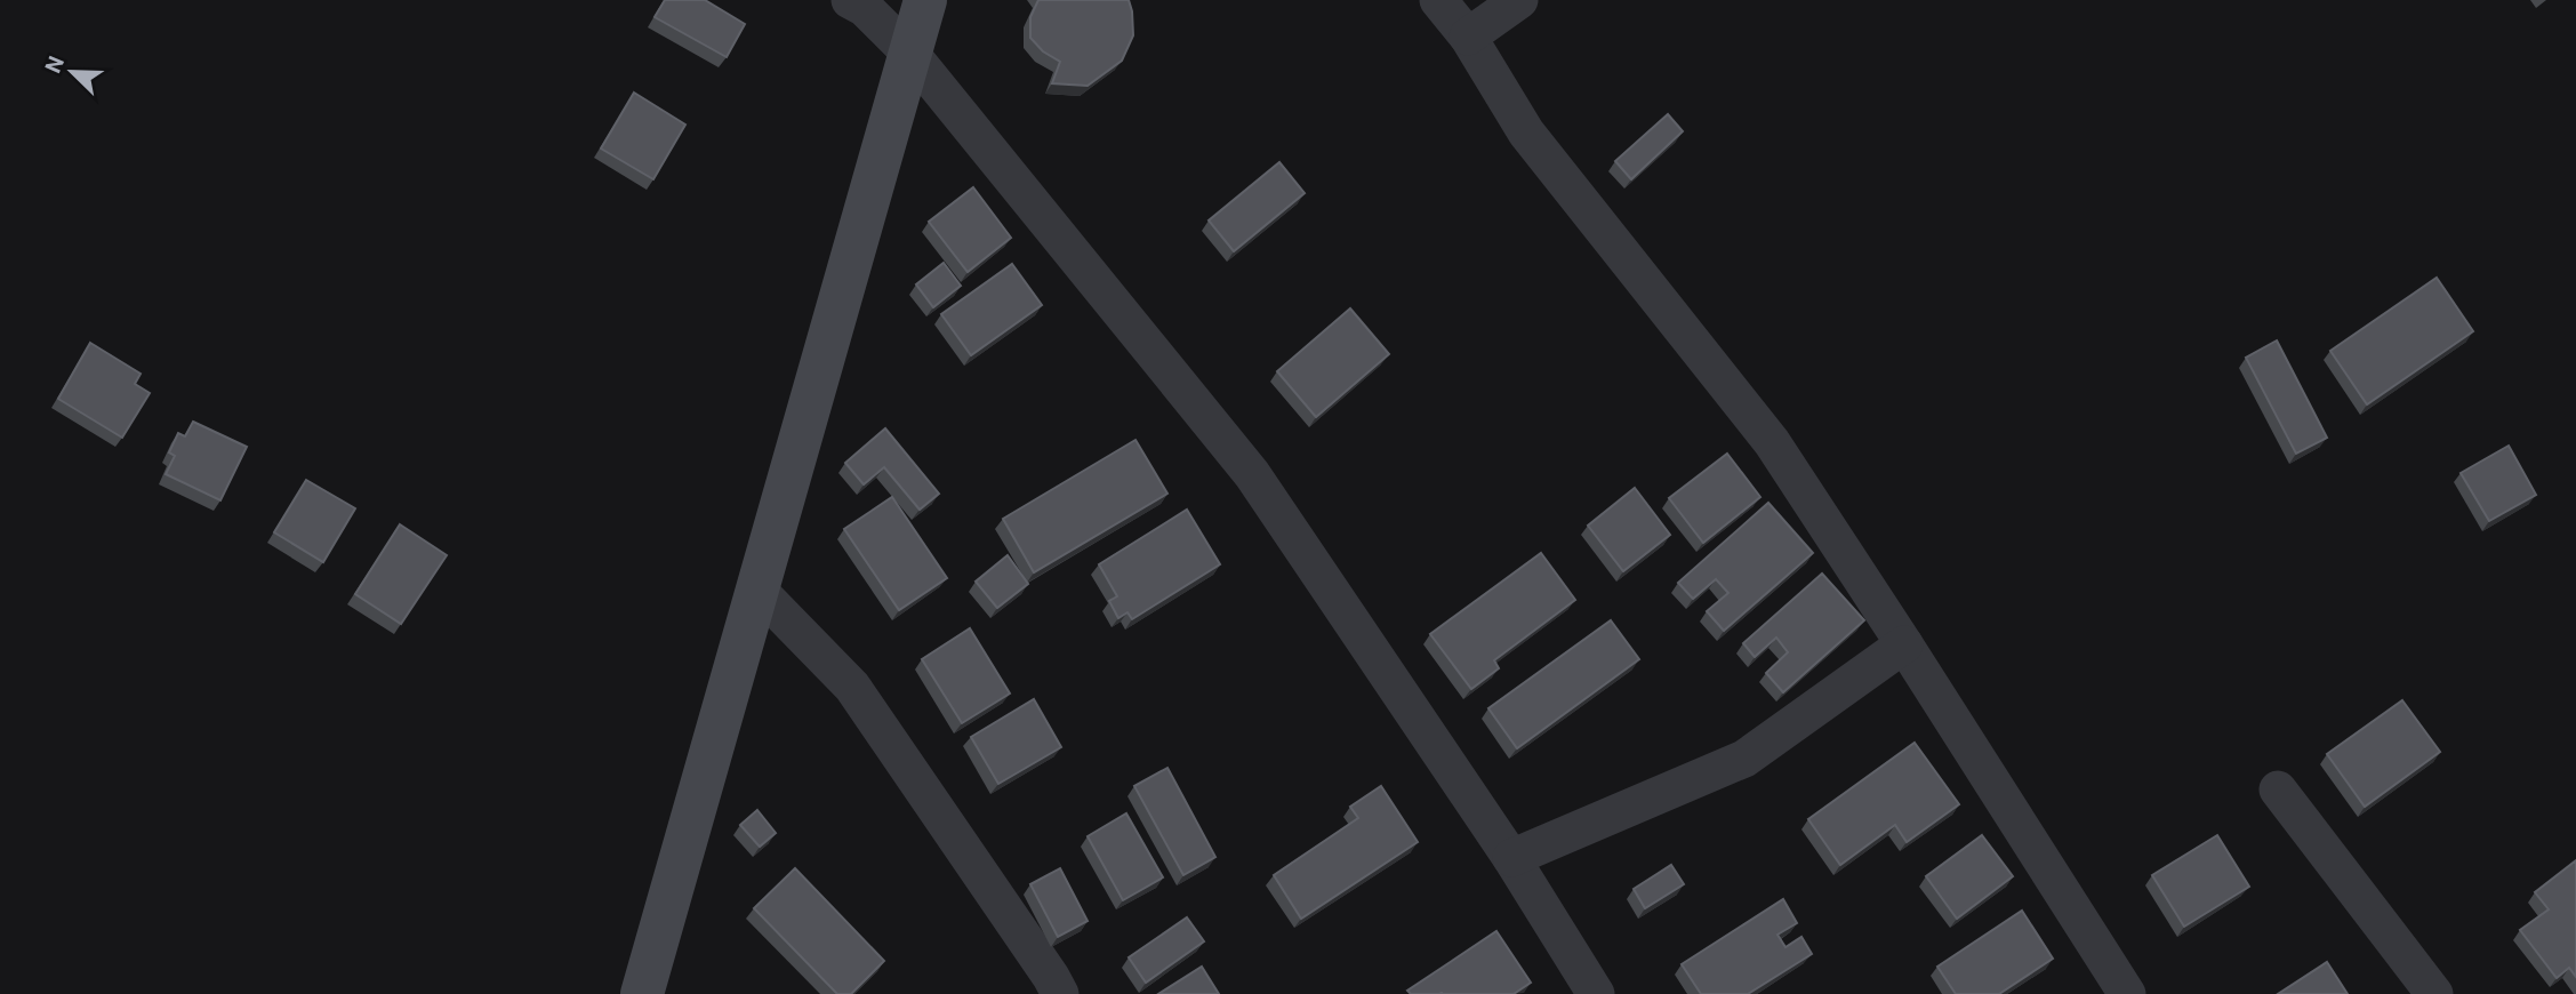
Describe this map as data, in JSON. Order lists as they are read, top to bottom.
{
  "north": "top left"
}
